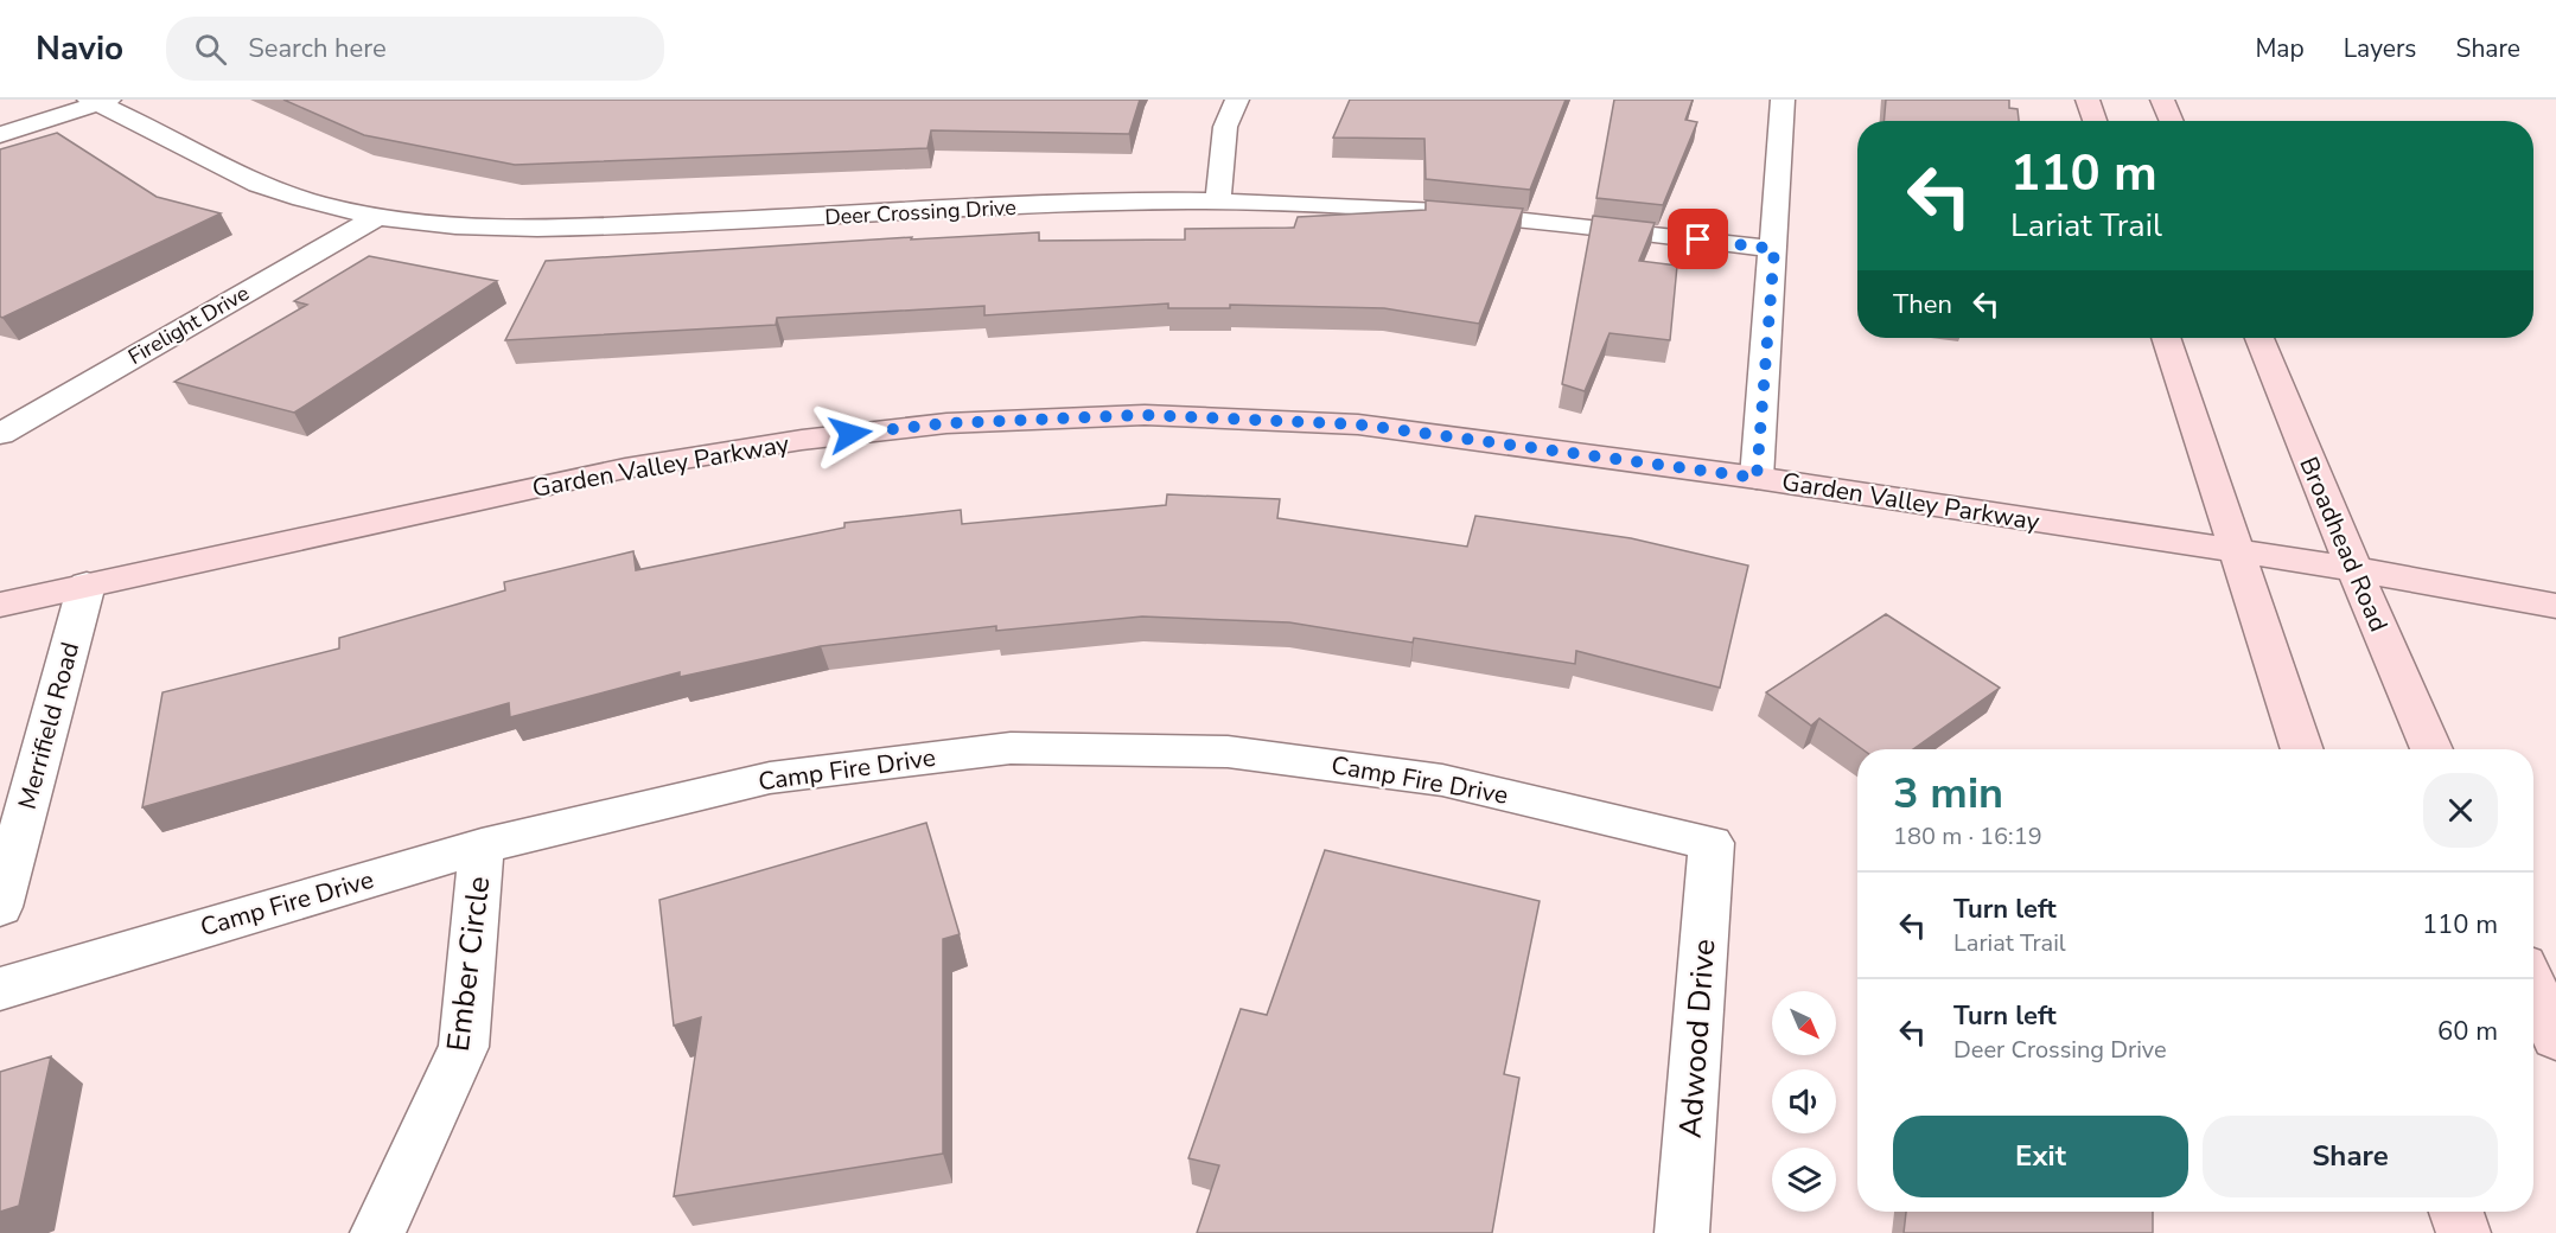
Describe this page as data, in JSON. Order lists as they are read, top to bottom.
{
  "streets": {
    "street": [
      "Deer Crossing Drive",
      "Firelight Drive",
      "Garden Valley Parkway",
      "Broadhead Road",
      "Merrifield Road",
      "Camp Fire Drive",
      "Ember Circle",
      "Adwood Drive"
    ]
  },
  "crossings": [
    ["Deer Crossing Drive", "Firelight Drive"],
    ["Garden Valley Parkway", "Broadhead Road"],
    ["Garden Valley Parkway", "Merrifield Road"],
    ["Camp Fire Drive", "Ember Circle"],
    ["Camp Fire Drive", "Adwood Drive"]
  ],
  "north": "bottom right",
  "page": {
    "header": "Navio",
    "search": "Search here",
    "nav": ["Map", "Layers", "Share"],
    "turn": ["110 m", "Lariat Trail"],
    "then": "Then",
    "heading": ["3 min", "180 m · 16:19"],
    "list": [
      {
        "name": "Turn left",
        "note": "Lariat Trail",
        "value": "110 m"
      },
      {
        "name": "Turn left",
        "note": "Deer Crossing Drive",
        "value": "60 m"
      }
    ],
    "buttons": ["Exit", "Share"]
  }
}
